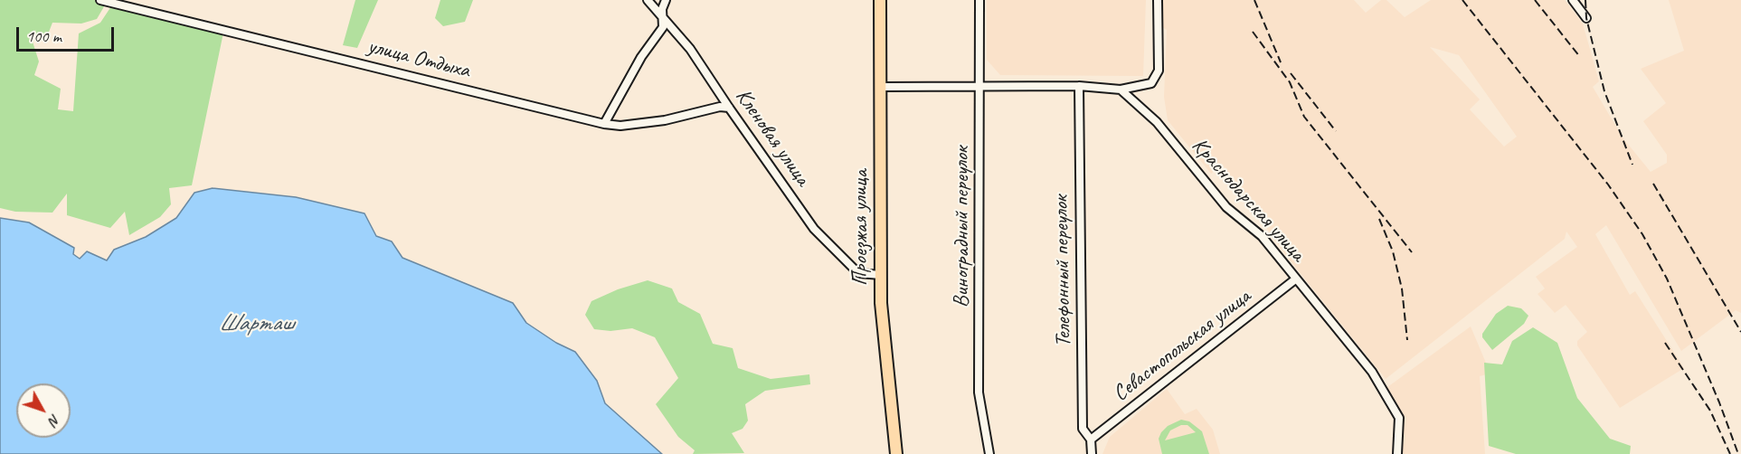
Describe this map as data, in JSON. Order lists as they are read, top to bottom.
{
  "streets": {
    "main road": ["Проезжая улица"],
    "street": [
      "улица Отдыха",
      "Кленовая улица",
      "Краснодарская улица",
      "Виноградный переулок",
      "Телефонный переулок",
      "Севастопольская улица"
    ]
  },
  "crossings": [
    ["улица Отдыха", "Кленовая улица"],
    ["Кленовая улица", "Проезжая улица"],
    ["Краснодарская улица", "Севастопольская улица"],
    ["Телефонный переулок", "Севастопольская улица"]
  ],
  "water": ["Шарташ"],
  "scale_bar": "100 m",
  "north": "bottom right"
}
